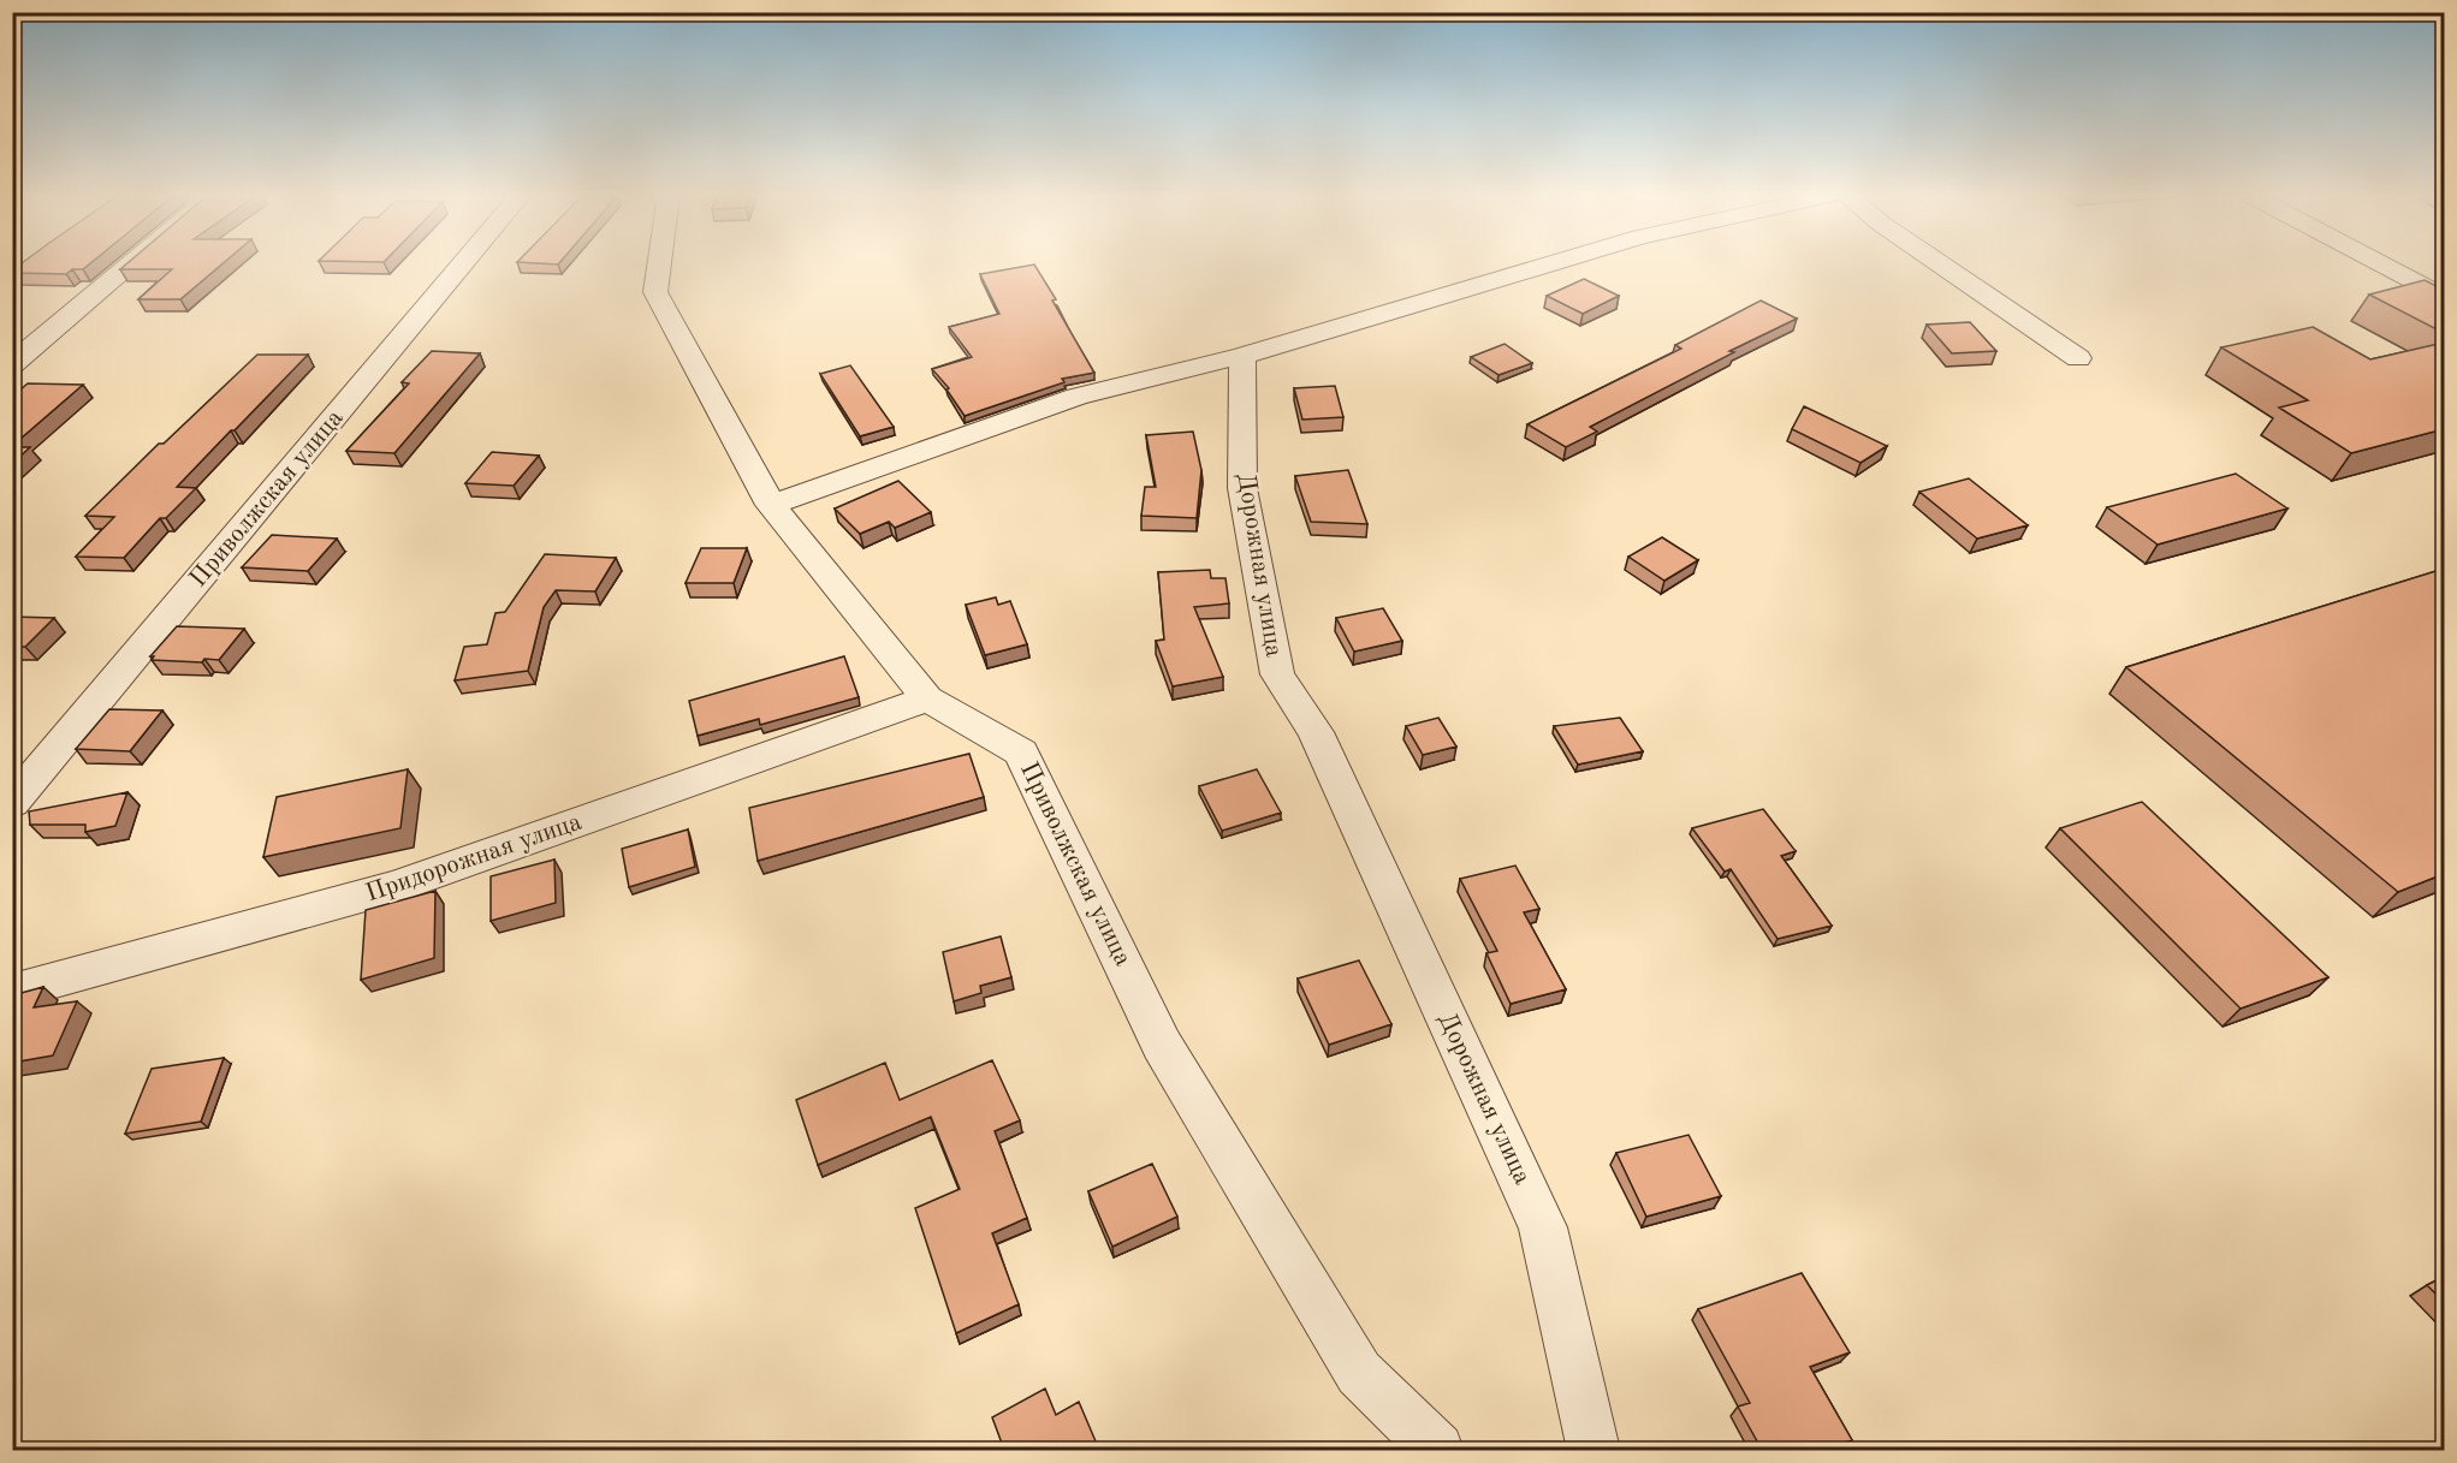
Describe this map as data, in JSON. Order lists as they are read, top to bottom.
{
  "streets": {
    "street": ["Приволжская улица", "Дорожная улица", "Придорожная улица"]
  },
  "crossings": [
    ["Приволжская улица", "Придорожная улица"]
  ]
}
